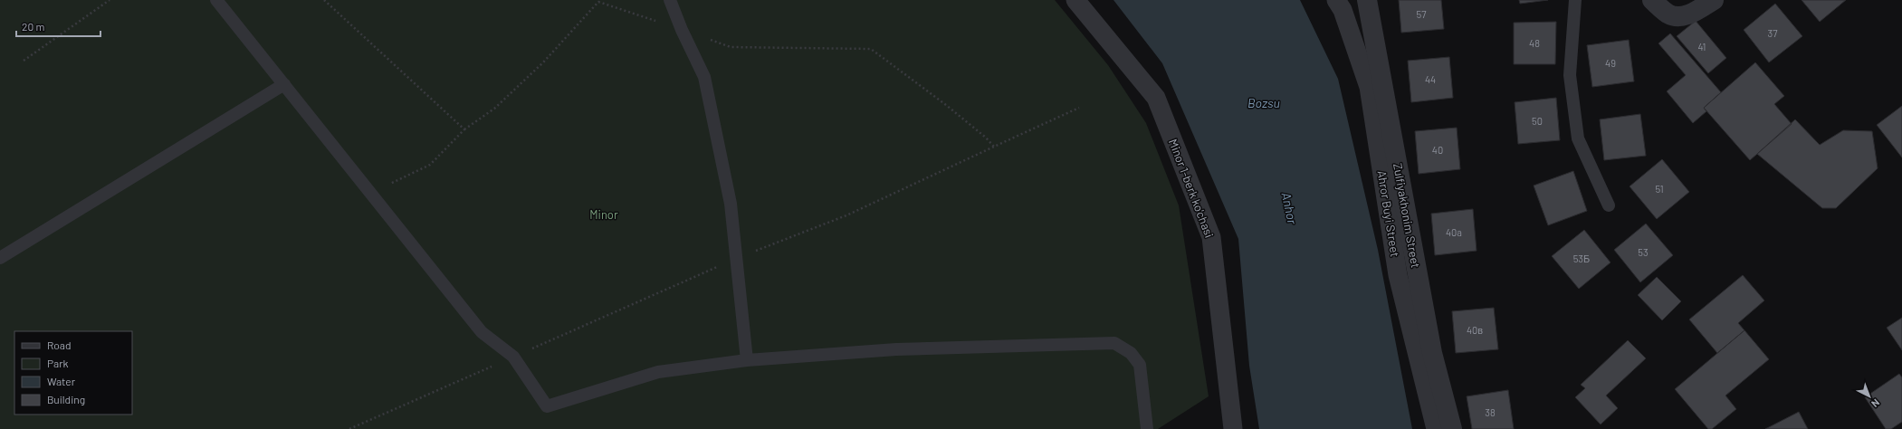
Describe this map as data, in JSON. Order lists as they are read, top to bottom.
{
  "streets": {
    "street": ["Minor 1-berk ko'chasi", "Ahror Buyi Street", "Zulfiyakhonim Street"]
  },
  "water": ["Bozsu", "Anhor"],
  "parks": ["Minor"],
  "house_numbers": [
    "57",
    "37",
    "48",
    "41",
    "49",
    "44",
    "50",
    "40",
    "51",
    "40a",
    "53",
    "53Б",
    "40в",
    "38"
  ],
  "legend": [
    "Road",
    "Park",
    "Water",
    "Building"
  ],
  "scale_bar": "20 m",
  "north": "bottom right"
}
